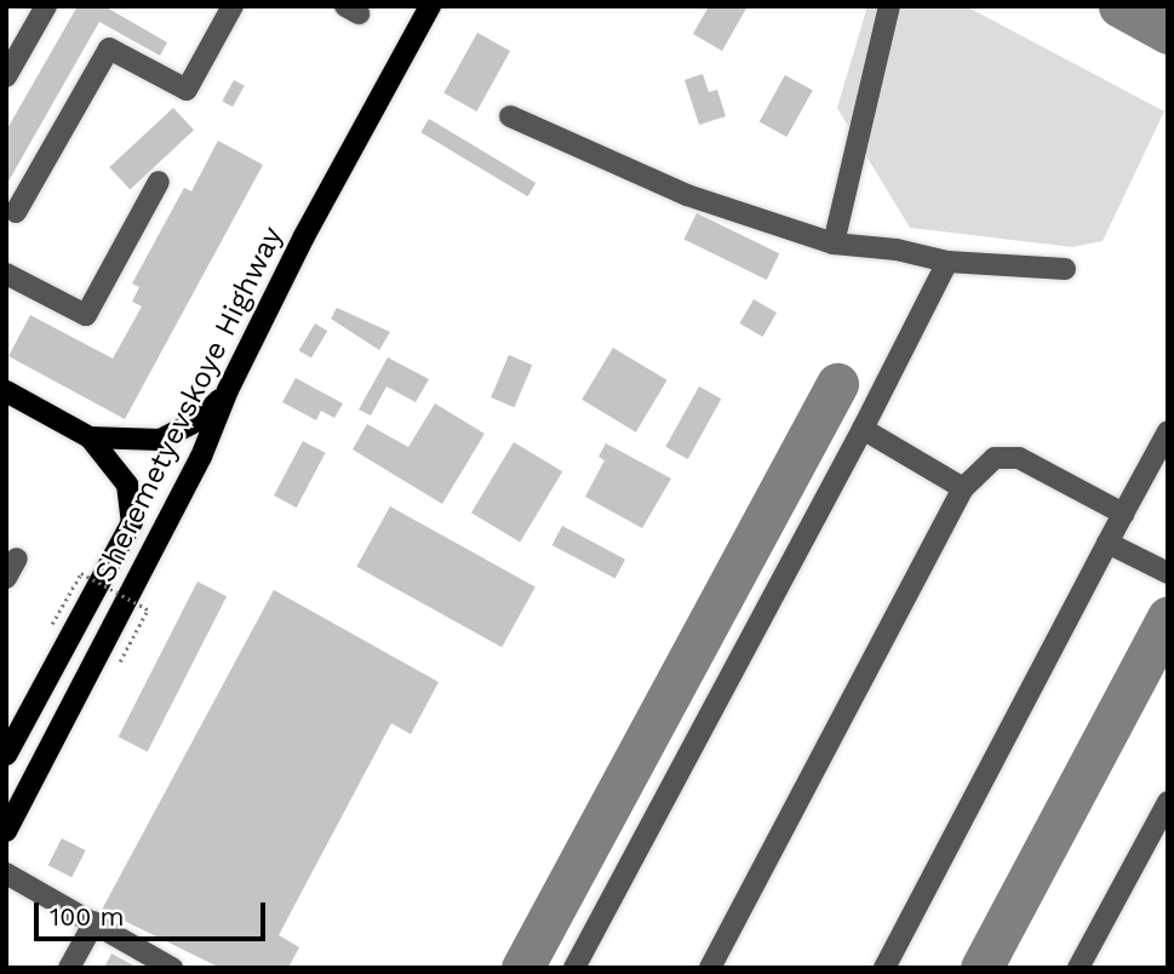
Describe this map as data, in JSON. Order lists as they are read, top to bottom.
{
  "streets": {
    "main road": ["Sheremetyevskoye Highway"]
  },
  "scale_bar": "100 m"
}
